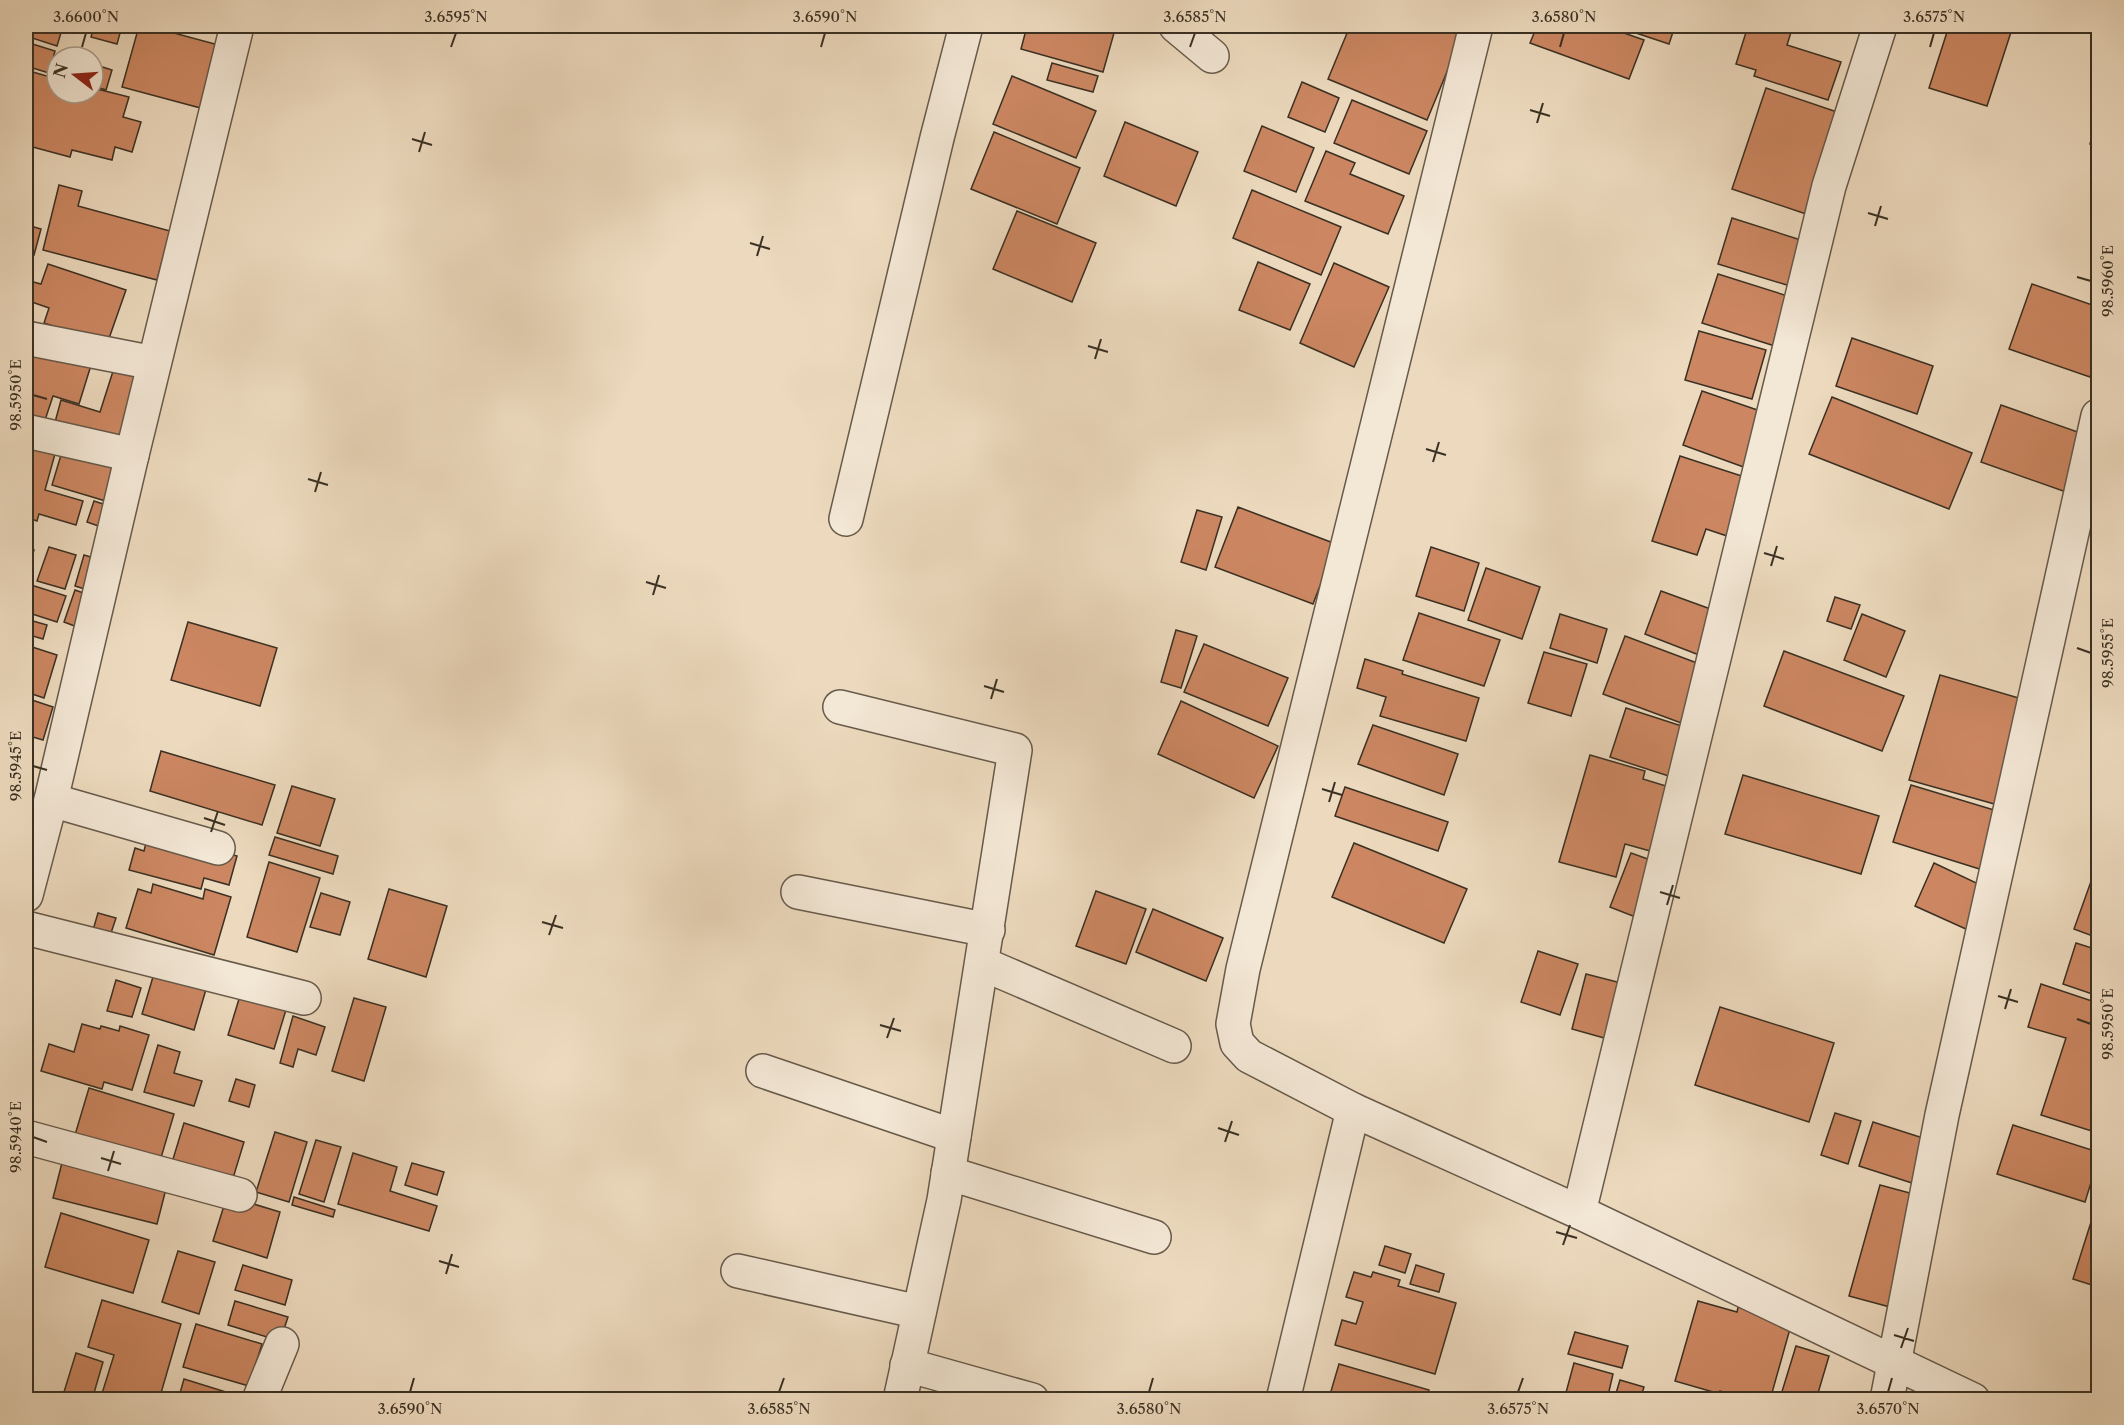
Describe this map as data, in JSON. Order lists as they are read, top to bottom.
{
  "north": "left",
  "coordinates": [
    "3.6600°N",
    "3.6595°N",
    "3.6590°N",
    "3.6585°N",
    "3.6580°N",
    "3.6575°N",
    "98.5960°E",
    "98.5950°E",
    "98.5955°E",
    "98.5945°E",
    "98.5940°E",
    "3.6570°N"
  ]
}
